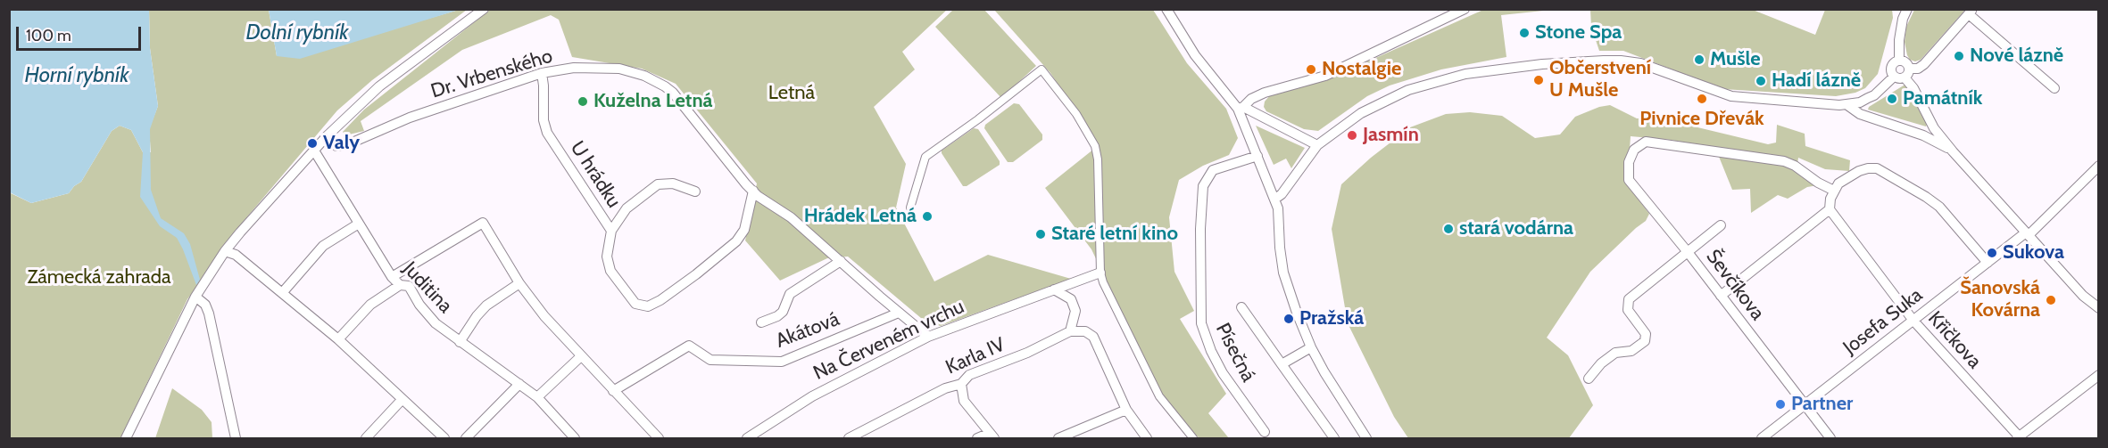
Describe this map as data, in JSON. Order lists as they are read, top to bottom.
{
  "streets": {
    "street": [
      "Dr. Vrbenského",
      "U hrádku",
      "Ševčíkova",
      "Juditina",
      "Josefa Suka",
      "Akátová",
      "Na Červeném vrchu",
      "Křičkova",
      "Písečná",
      "Karla IV"
    ]
  },
  "crossings": [
    ["Dr. Vrbenského", "U hrádku"],
    ["Dr. Vrbenského", "Akátová"],
    ["Dr. Vrbenského", "Na Červeném vrchu"],
    ["Ševčíkova", "Josefa Suka"],
    ["Josefa Suka", "Křičkova"]
  ],
  "water": ["Dolní rybník", "Horní rybník"],
  "parks": ["Letná", "Zámecká zahrada"],
  "places": [
    "Stone Spa",
    "Nové lázně",
    "Mušle",
    "Nostalgie",
    "Občerstvení U Mušle",
    "Hadí lázně",
    "Pivnice Dřevák",
    "Památník",
    "Kuželna Letná",
    "Jasmín",
    "Valy",
    "Hrádek Letná",
    "stará vodárna",
    "Staré letní kino",
    "Sukova",
    "Šanovská Kovárna",
    "Pražská",
    "Partner"
  ],
  "scale_bar": "100 m"
}
